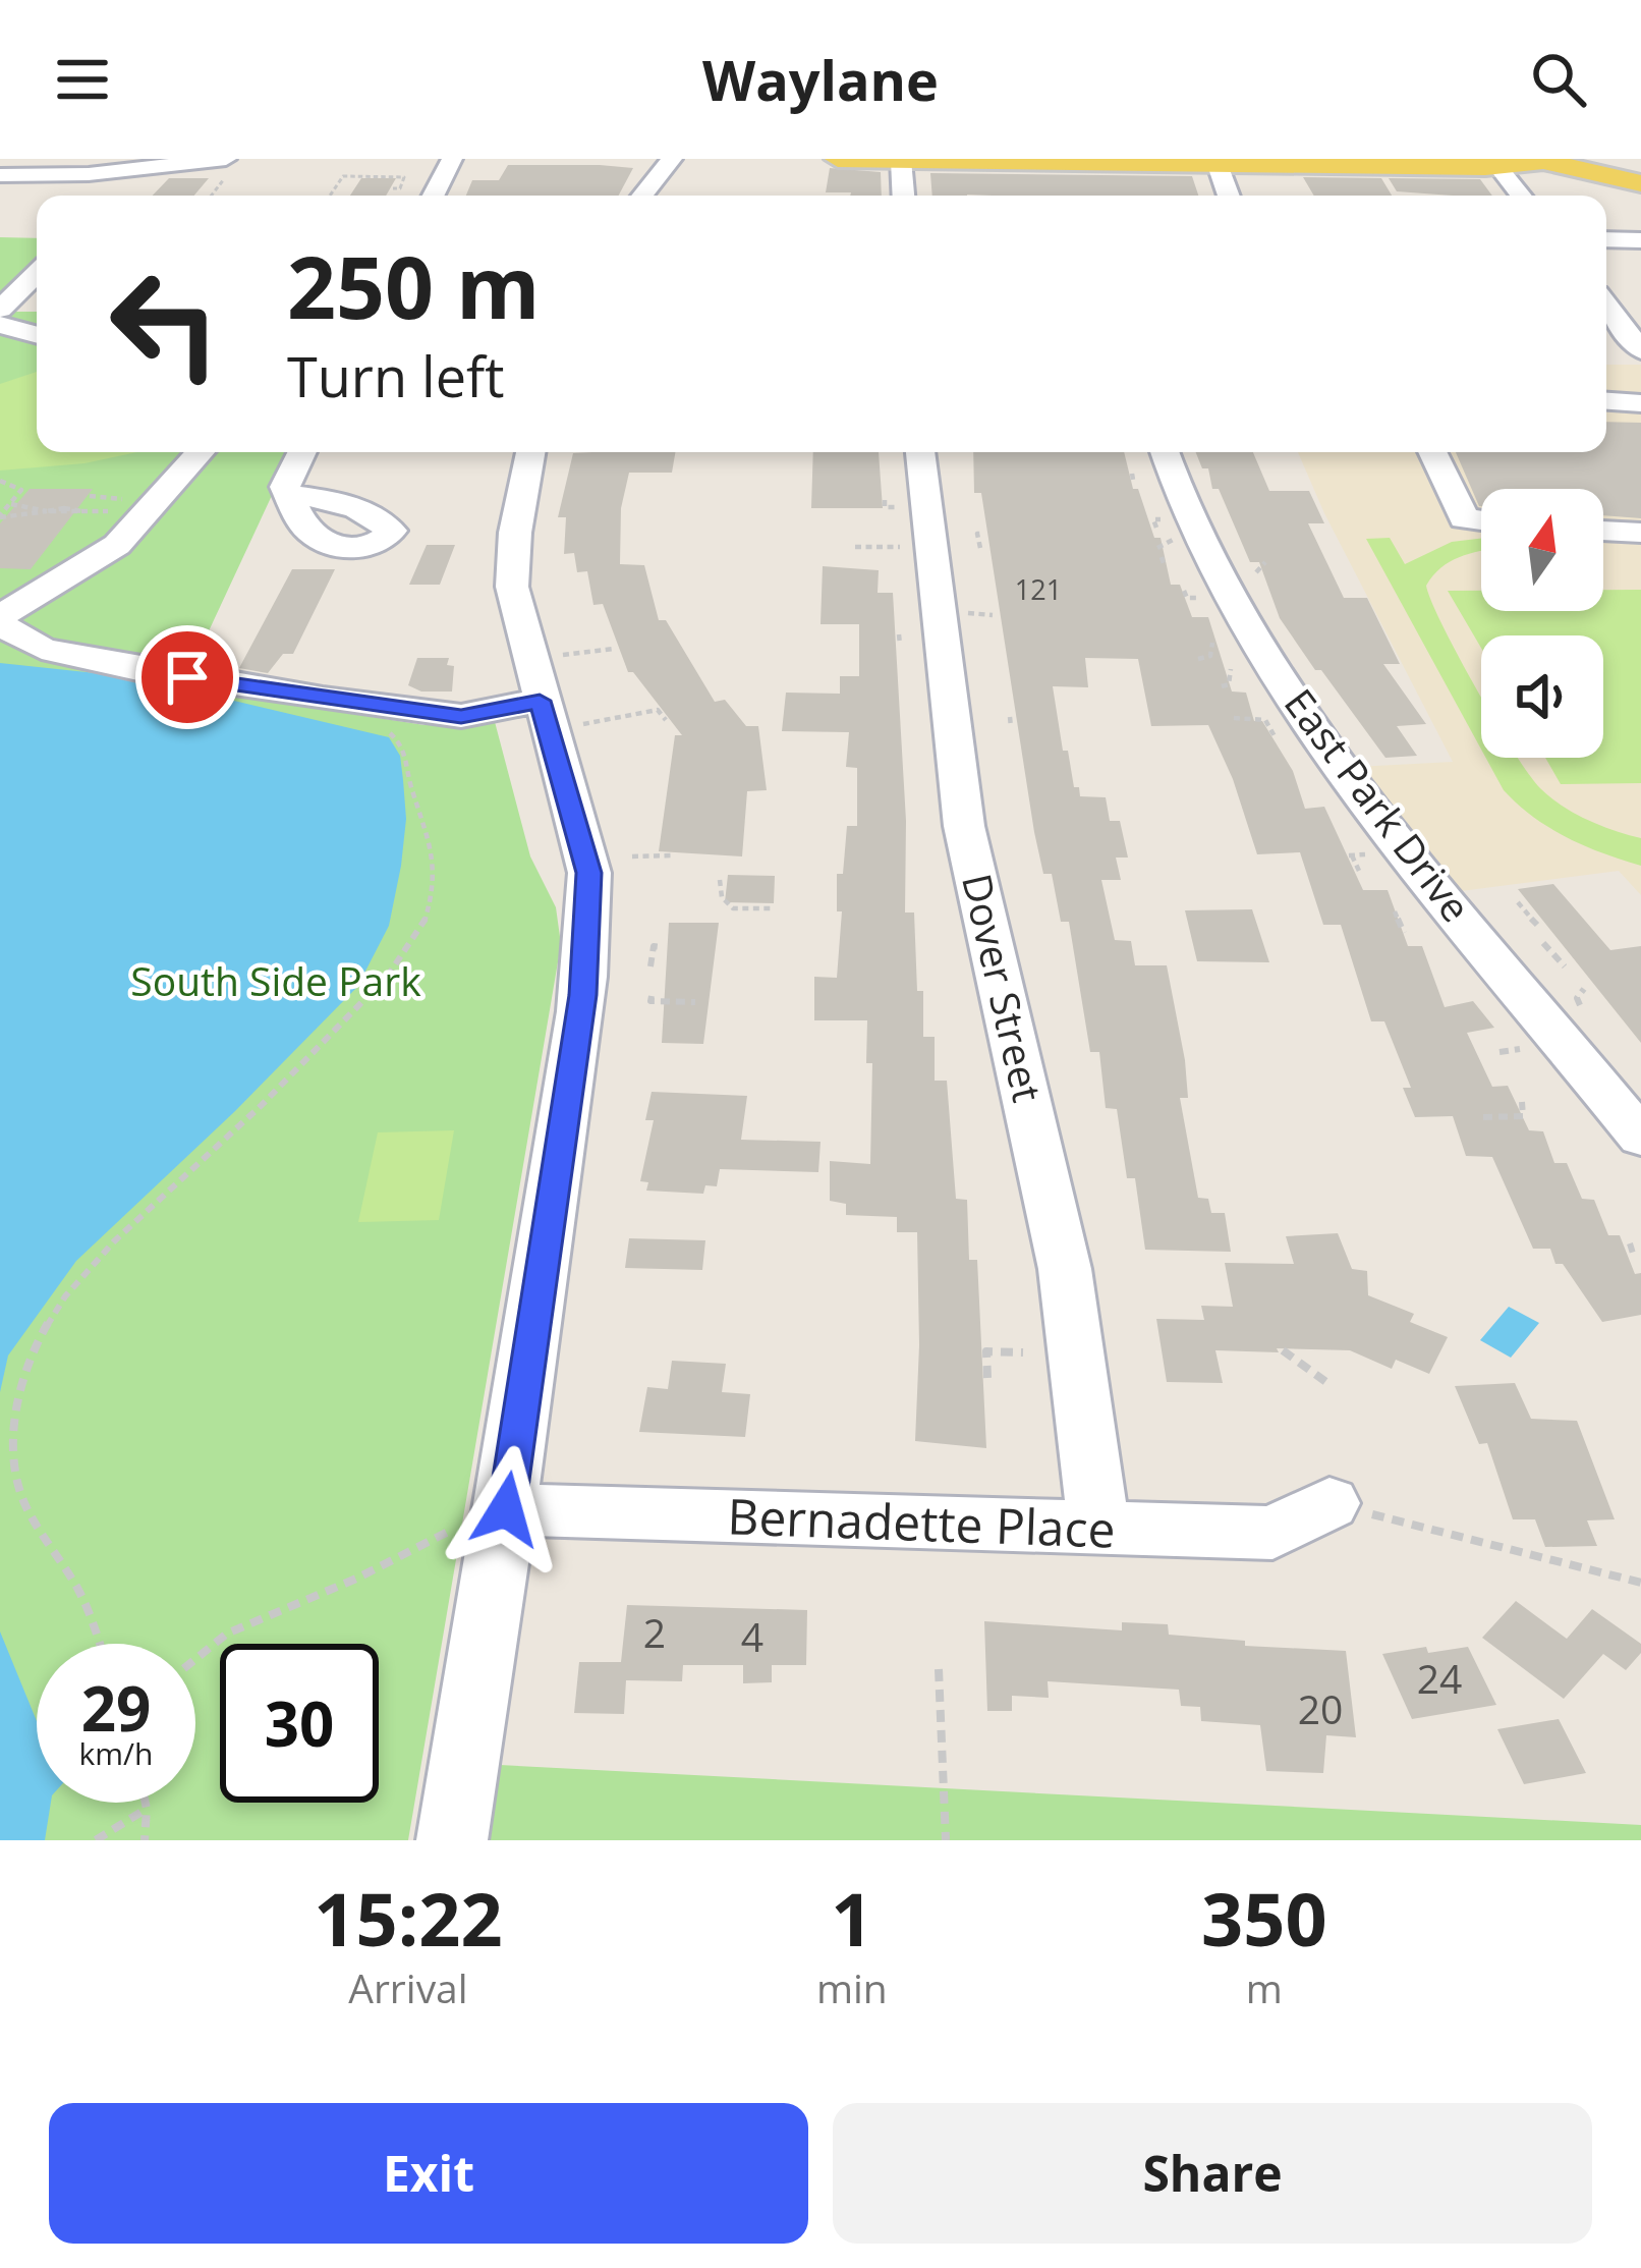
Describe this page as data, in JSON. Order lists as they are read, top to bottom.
{
  "streets": {
    "street": ["East Park Drive", "Dover Street", "Bernadette Place"]
  },
  "crossings": [
    ["Dover Street", "Bernadette Place"]
  ],
  "parks": ["South Side Park"],
  "house_numbers": [
    "121",
    "2",
    "4",
    "24",
    "20"
  ],
  "north": "top",
  "page": {
    "header": "Waylane",
    "turn": ["250 m", "Turn left"],
    "speed": "29 km/h",
    "limit": "30",
    "eta": [
      "15:22",
      "Arrival",
      "1",
      "min",
      "350",
      "m"
    ],
    "buttons": ["Exit", "Share"]
  }
}
